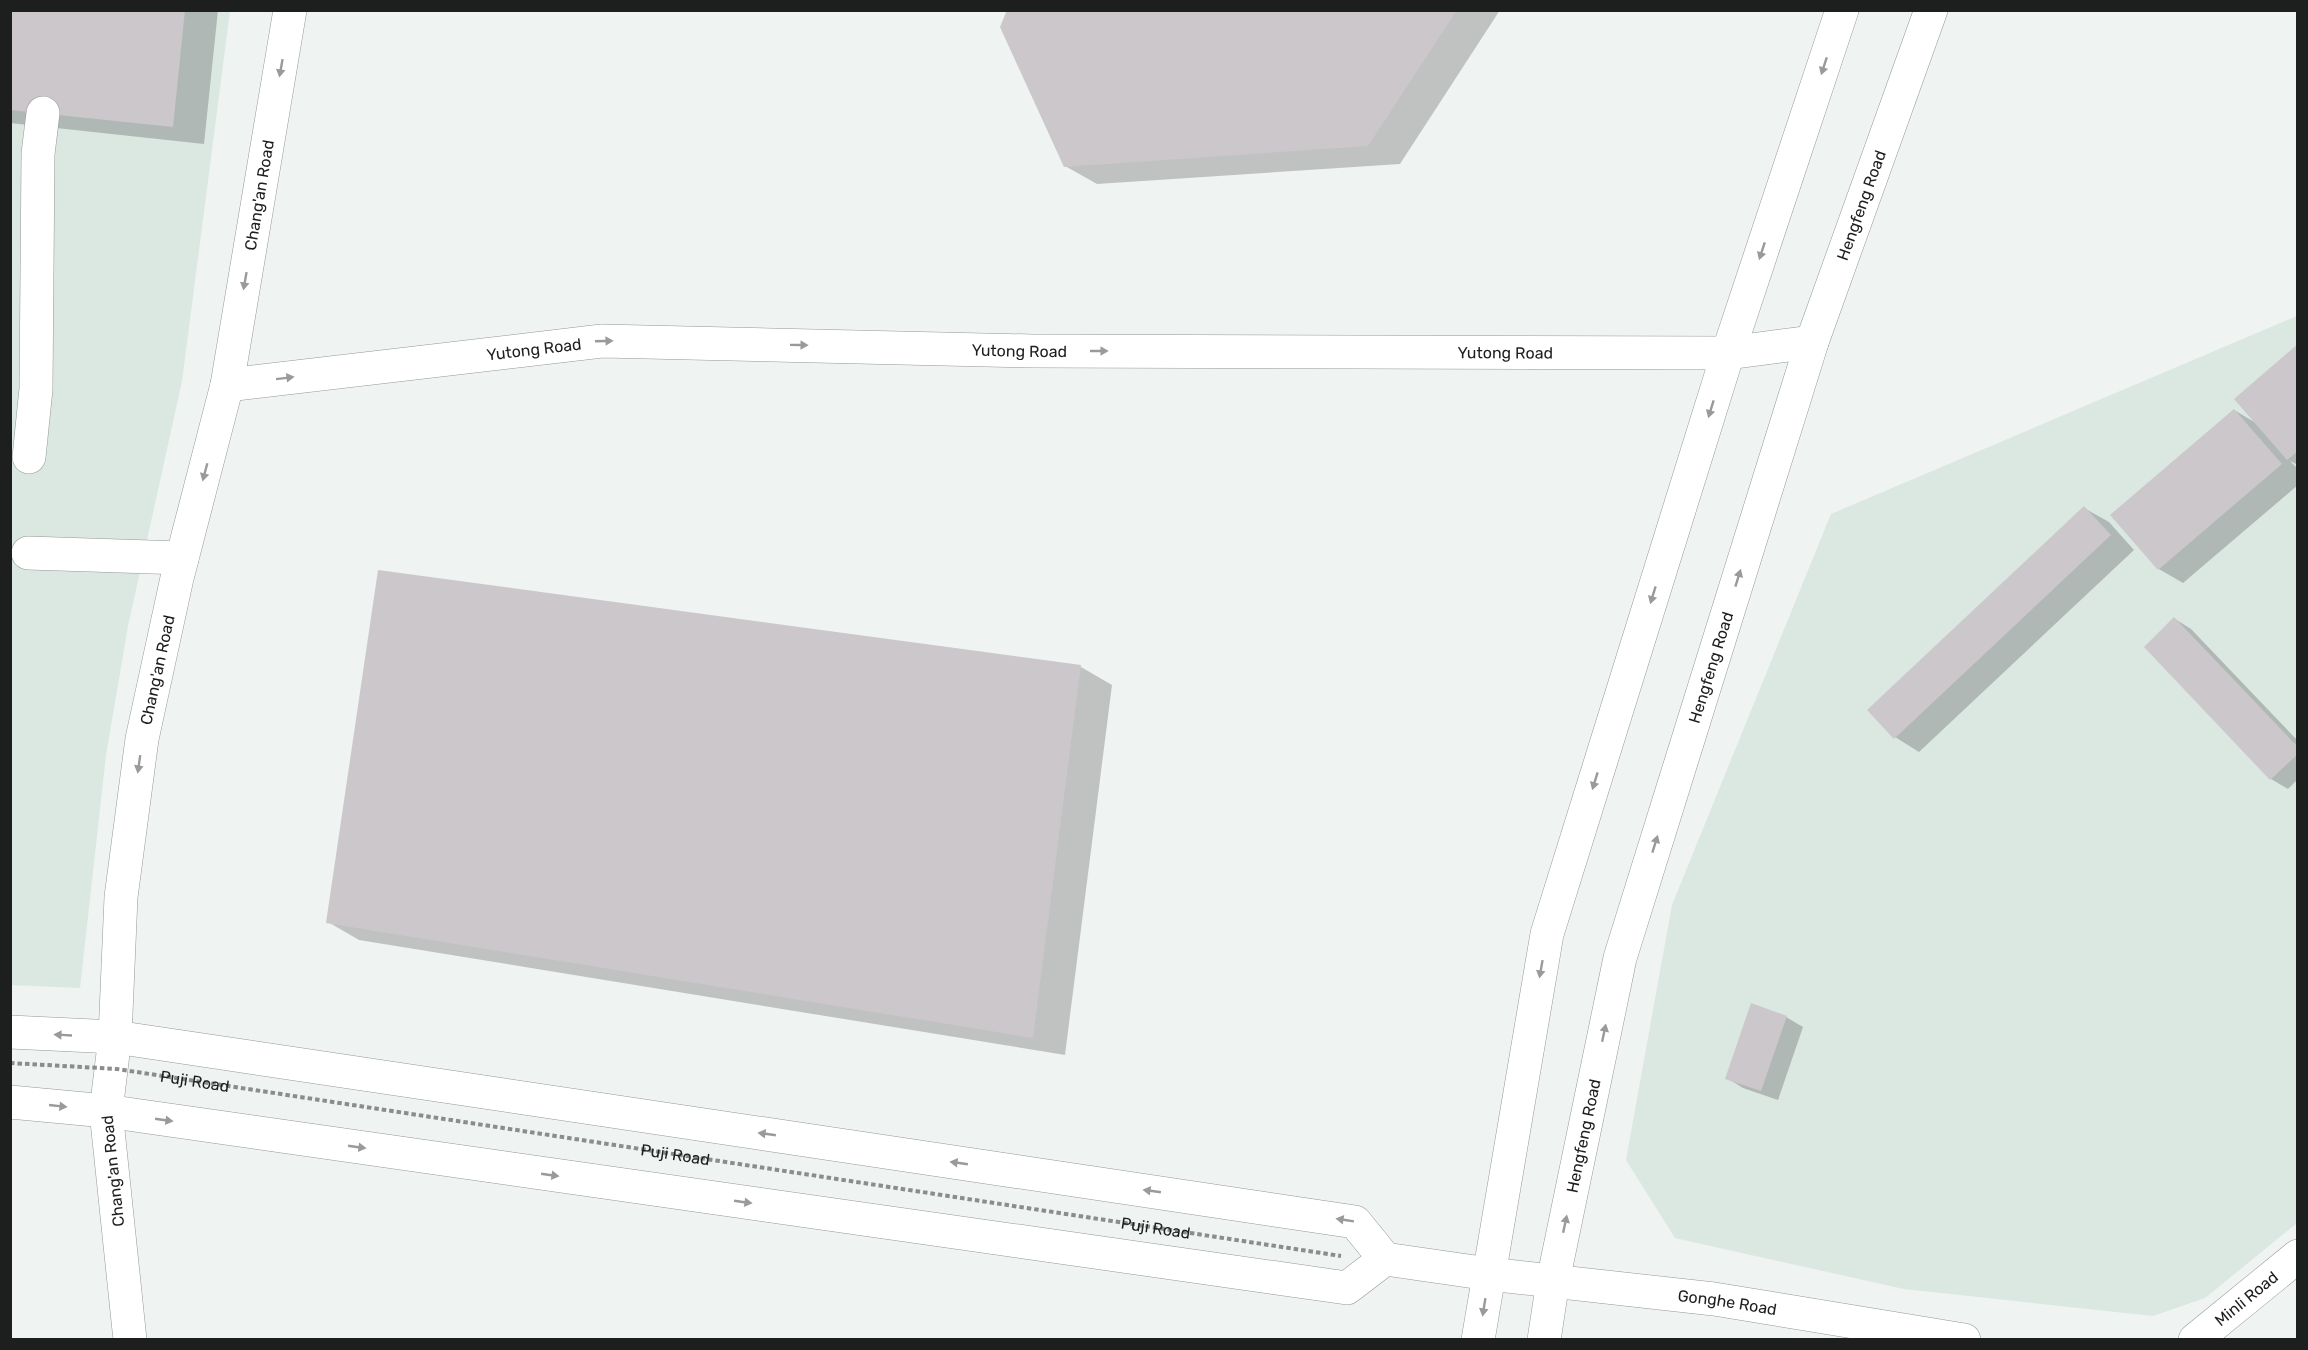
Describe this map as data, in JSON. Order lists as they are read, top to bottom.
{
  "streets": {
    "street": [
      "Chang'an Road",
      "Hengfeng Road",
      "Yutong Road",
      "Minli Road",
      "Gonghe Road"
    ],
    "path": ["Puji Road"]
  },
  "crossings": [
    ["Chang'an Road", "Yutong Road"],
    ["Hengfeng Road", "Yutong Road"],
    ["Hengfeng Road", "Gonghe Road"]
  ],
  "one_way": ["Yutong Road"]
}
